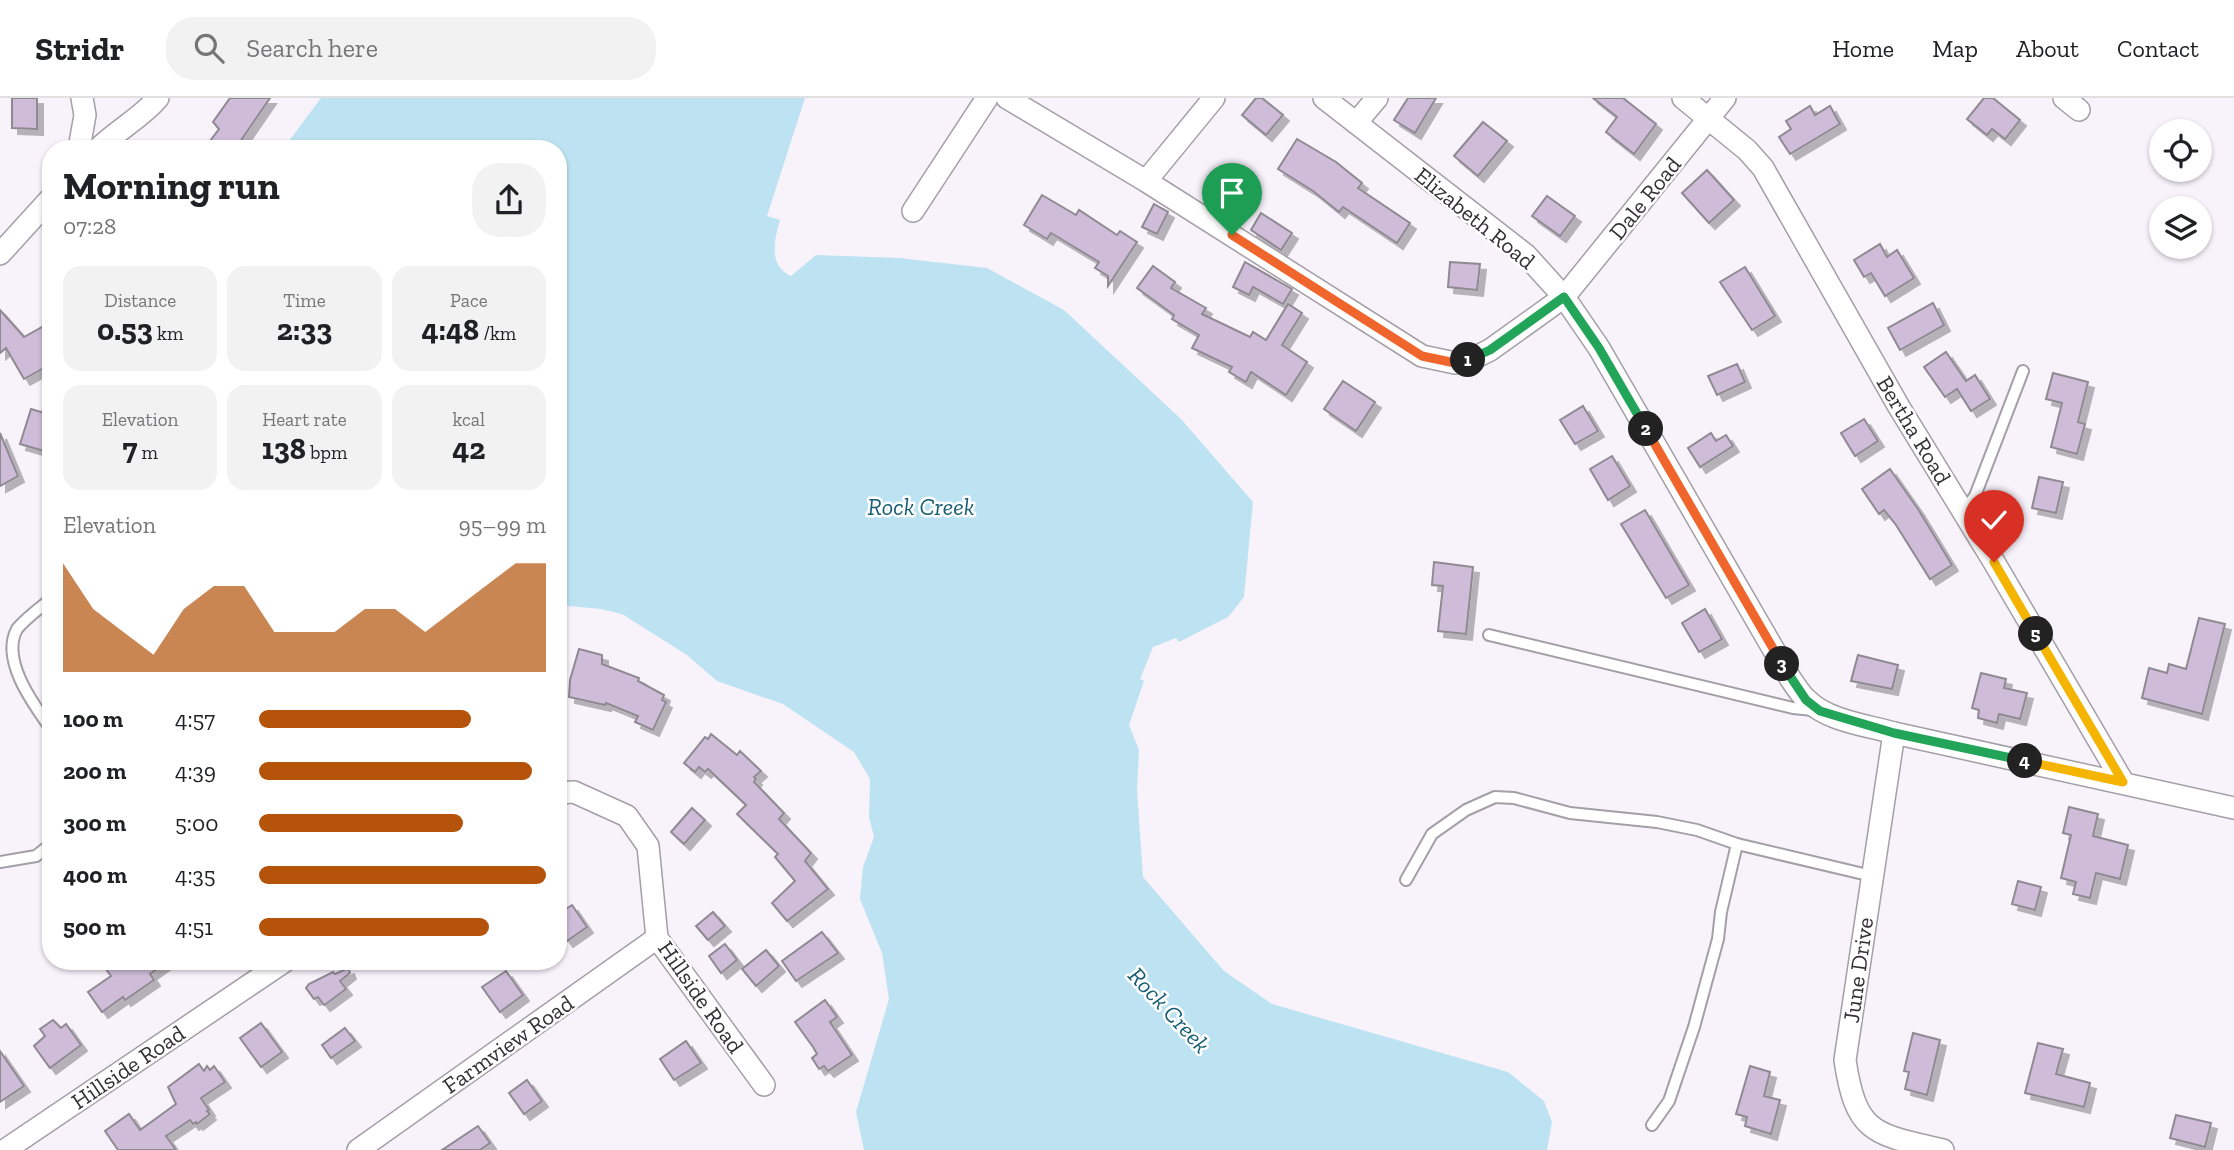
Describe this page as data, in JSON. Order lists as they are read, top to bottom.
{
  "streets": {
    "street": [
      "Dale Road",
      "Elizabeth Road",
      "Bertha Road",
      "June Drive",
      "Hillside Road",
      "Farmview Road"
    ]
  },
  "crossings": [
    ["Dale Road", "Elizabeth Road"],
    ["Dale Road", "Bertha Road"],
    ["Elizabeth Road", "Bertha Road"],
    ["Elizabeth Road", "June Drive"],
    ["Hillside Road", "Farmview Road"]
  ],
  "water": ["Rock Creek"],
  "page": {
    "header": "Stridr",
    "search": "Search here",
    "nav": [
      "Home",
      "Map",
      "About",
      "Contact"
    ],
    "heading": ["Morning run", "07:28"],
    "stats": [
      ["Distance", "0.53 km"],
      ["Time", "2:33"],
      ["Pace", "4:48 /km"],
      ["Elevation", "7 m"],
      ["Heart rate", "138 bpm"],
      ["kcal", "42"]
    ],
    "pins": [
      "1",
      "2",
      "5",
      "3",
      "4"
    ],
    "chart": ["Elevation", "95–99 m"],
    "list": [
      {
        "name": "100 m",
        "note": "4:57"
      },
      {
        "name": "200 m",
        "note": "4:39"
      },
      {
        "name": "300 m",
        "note": "5:00"
      },
      {
        "name": "400 m",
        "note": "4:35"
      },
      {
        "name": "500 m",
        "note": "4:51"
      }
    ]
  }
}
